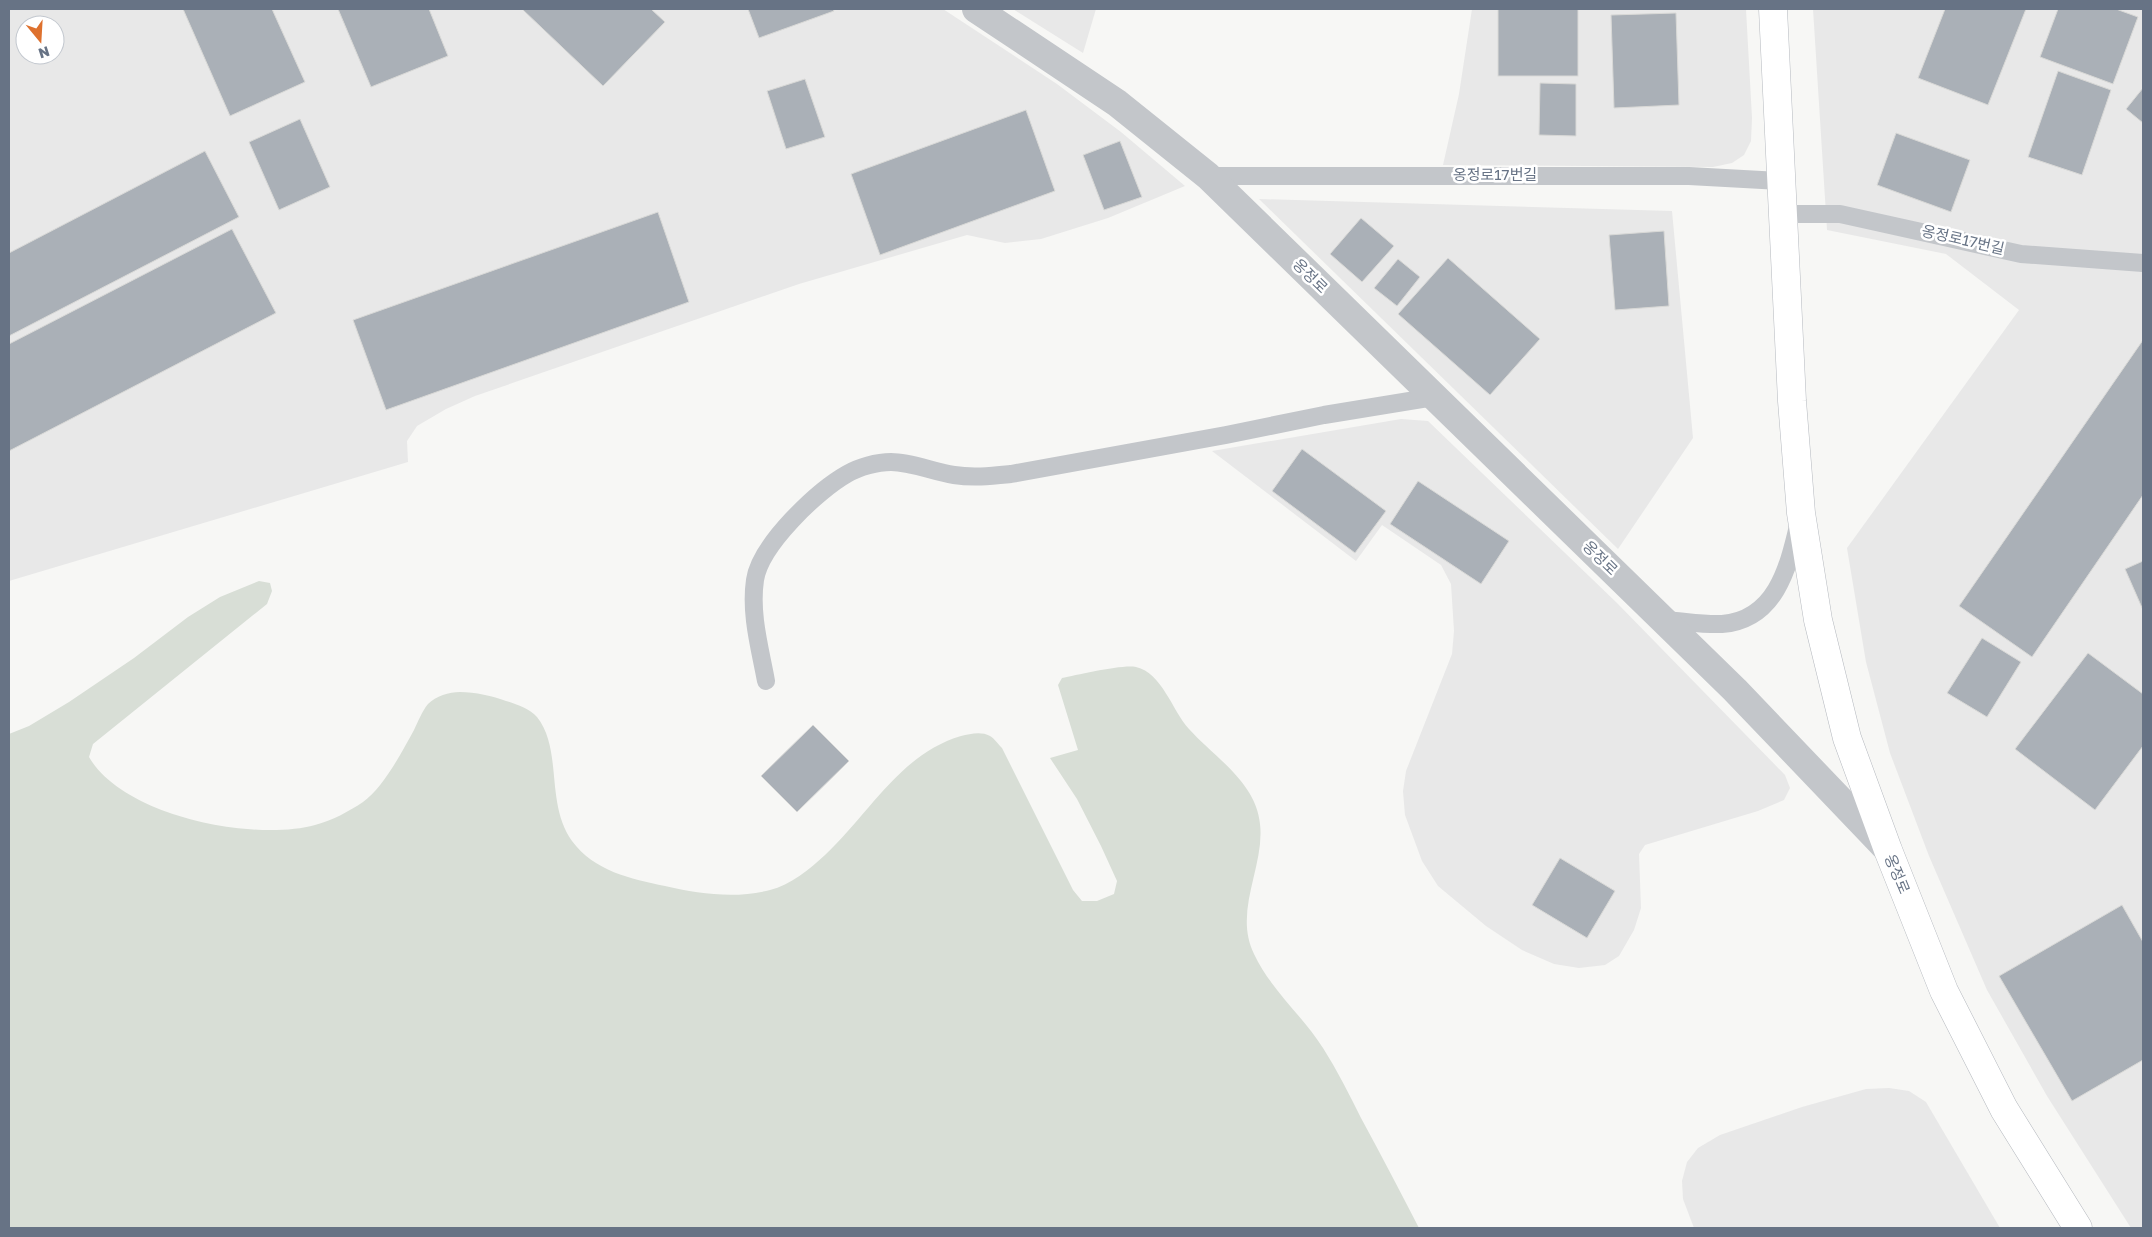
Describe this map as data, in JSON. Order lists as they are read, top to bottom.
{
  "streets": {
    "street": ["옹정로"],
    "lane": ["옹정로17번길"]
  },
  "crossings": [
    ["옹정로17번길", "옹정로"]
  ],
  "north": "bottom"
}
